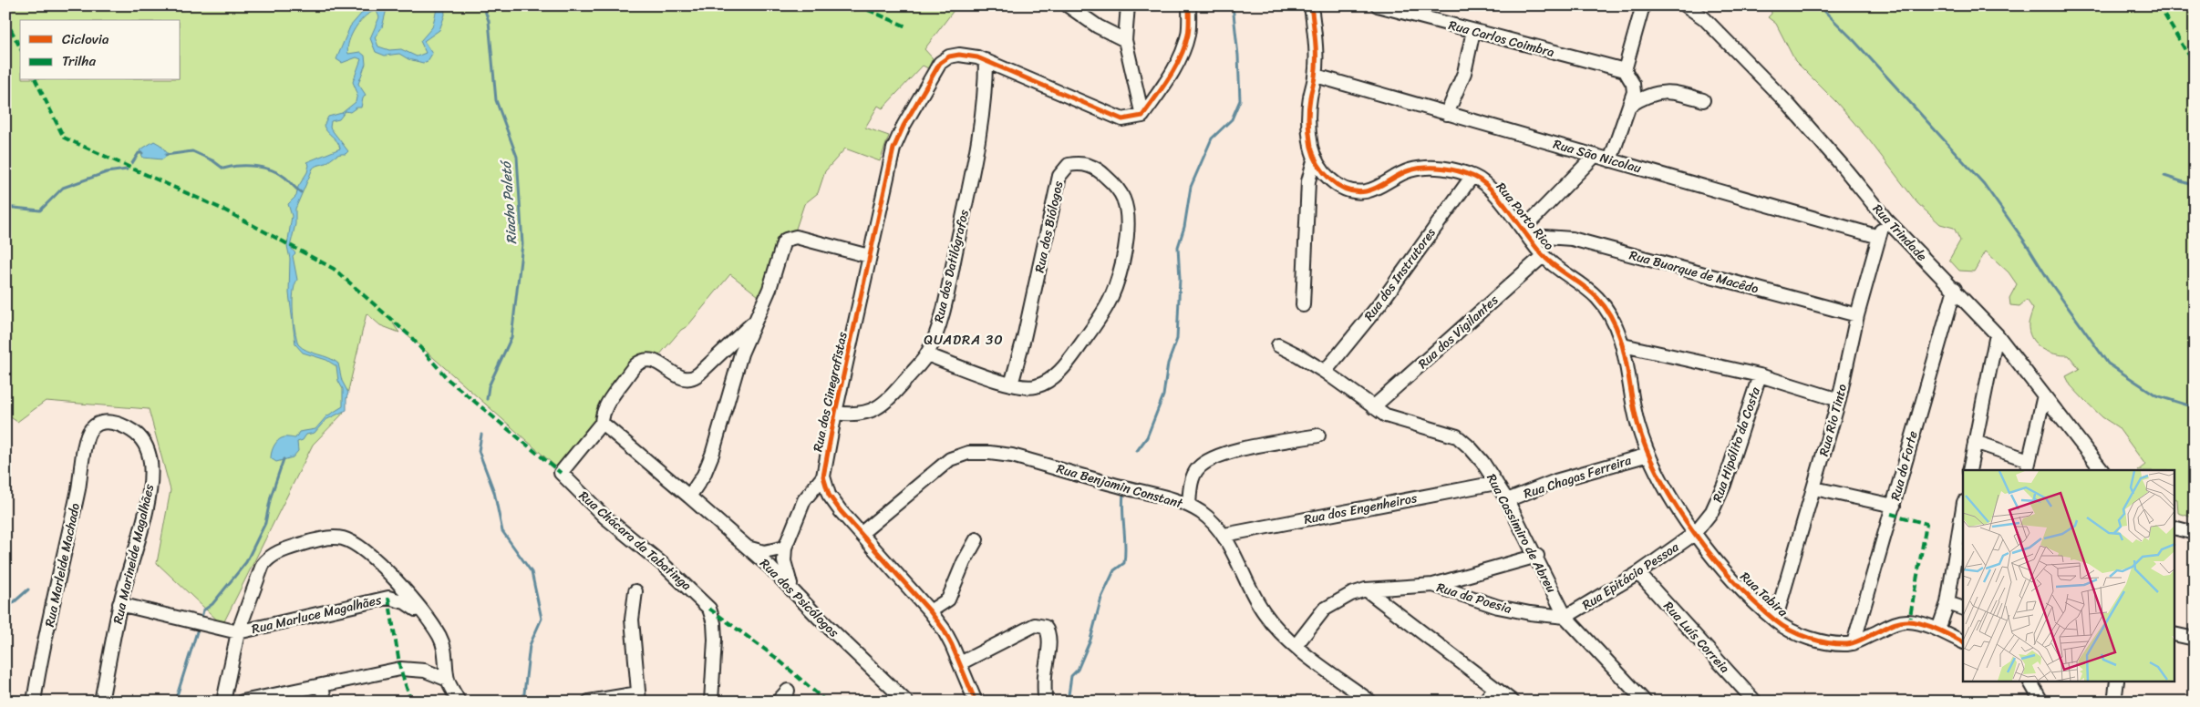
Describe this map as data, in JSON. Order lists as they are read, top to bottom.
{
  "streets": {
    "street": [
      "Rua Carlos Coimbra",
      "Rua São Nicolau",
      "Rua Porto Rico",
      "Rua dos Biólogos",
      "Rua Trindade",
      "Rua dos Datilógrafos",
      "Rua Buarque de Macêdo",
      "Rua dos Instrutores",
      "Rua dos Vigilantes",
      "Rua dos Cinegrafistas",
      "Rua Rio Tinto",
      "Rua Hipólito da Costa",
      "Rua do Forte",
      "Rua Chagas Ferreira",
      "Rua Benjamin Constant",
      "Rua dos Engenheiros",
      "Rua Cassimiro de Abreu",
      "Rua Chácara da Tabatinga",
      "Rua Marineide Magalhães",
      "Rua Marleide Machado",
      "Rua Epitácio Pessoa",
      "Rua Tabira",
      "Rua dos Psicólogos",
      "Rua da Poesia",
      "Rua Marluce Magalhães",
      "Rua Luís Correia"
    ]
  },
  "crossings": [
    ["Rua São Nicolau", "Rua Porto Rico"],
    ["Rua São Nicolau", "Rua Rio Tinto"],
    ["Rua Porto Rico", "Rua Buarque de Macêdo"],
    ["Rua Porto Rico", "Rua dos Instrutores"],
    ["Rua Porto Rico", "Rua dos Vigilantes"],
    ["Rua Porto Rico", "Rua Hipólito da Costa"],
    ["Rua Porto Rico", "Rua Chagas Ferreira"],
    ["Rua Porto Rico", "Rua Epitácio Pessoa"],
    ["Rua Porto Rico", "Rua Tabira"],
    ["Rua dos Biólogos", "Rua dos Datilógrafos"],
    ["Rua Trindade", "Rua Rio Tinto"],
    ["Rua Trindade", "Rua do Forte"],
    ["Rua dos Datilógrafos", "Rua dos Cinegrafistas"],
    ["Rua Buarque de Macêdo", "Rua Rio Tinto"],
    ["Rua dos Instrutores", "Rua Cassimiro de Abreu"],
    ["Rua dos Vigilantes", "Rua Cassimiro de Abreu"],
    ["Rua Rio Tinto", "Rua Tabira"],
    ["Rua Hipólito da Costa", "Rua Epitácio Pessoa"],
    ["Rua Hipólito da Costa", "Rua Tabira"],
    ["Rua do Forte", "Rua Tabira"],
    ["Rua Chagas Ferreira", "Rua Cassimiro de Abreu"],
    ["Rua Benjamin Constant", "Rua dos Engenheiros"],
    ["Rua Benjamin Constant", "Rua da Poesia"],
    ["Rua dos Engenheiros", "Rua Cassimiro de Abreu"],
    ["Rua Cassimiro de Abreu", "Rua Epitácio Pessoa"],
    ["Rua Cassimiro de Abreu", "Rua da Poesia"],
    ["Rua Chácara da Tabatinga", "Rua dos Psicólogos"],
    ["Rua Marineide Magalhães", "Rua Marleide Machado"],
    ["Rua Marineide Magalhães", "Rua Marluce Magalhães"],
    ["Rua Epitácio Pessoa", "Rua Tabira"],
    ["Rua Epitácio Pessoa", "Rua da Poesia"],
    ["Rua Epitácio Pessoa", "Rua Luís Correia"]
  ],
  "districts": ["QUADRA 30"],
  "water": ["Riacho Paletó"],
  "legend": ["Ciclovia", "Trilha"]
}
